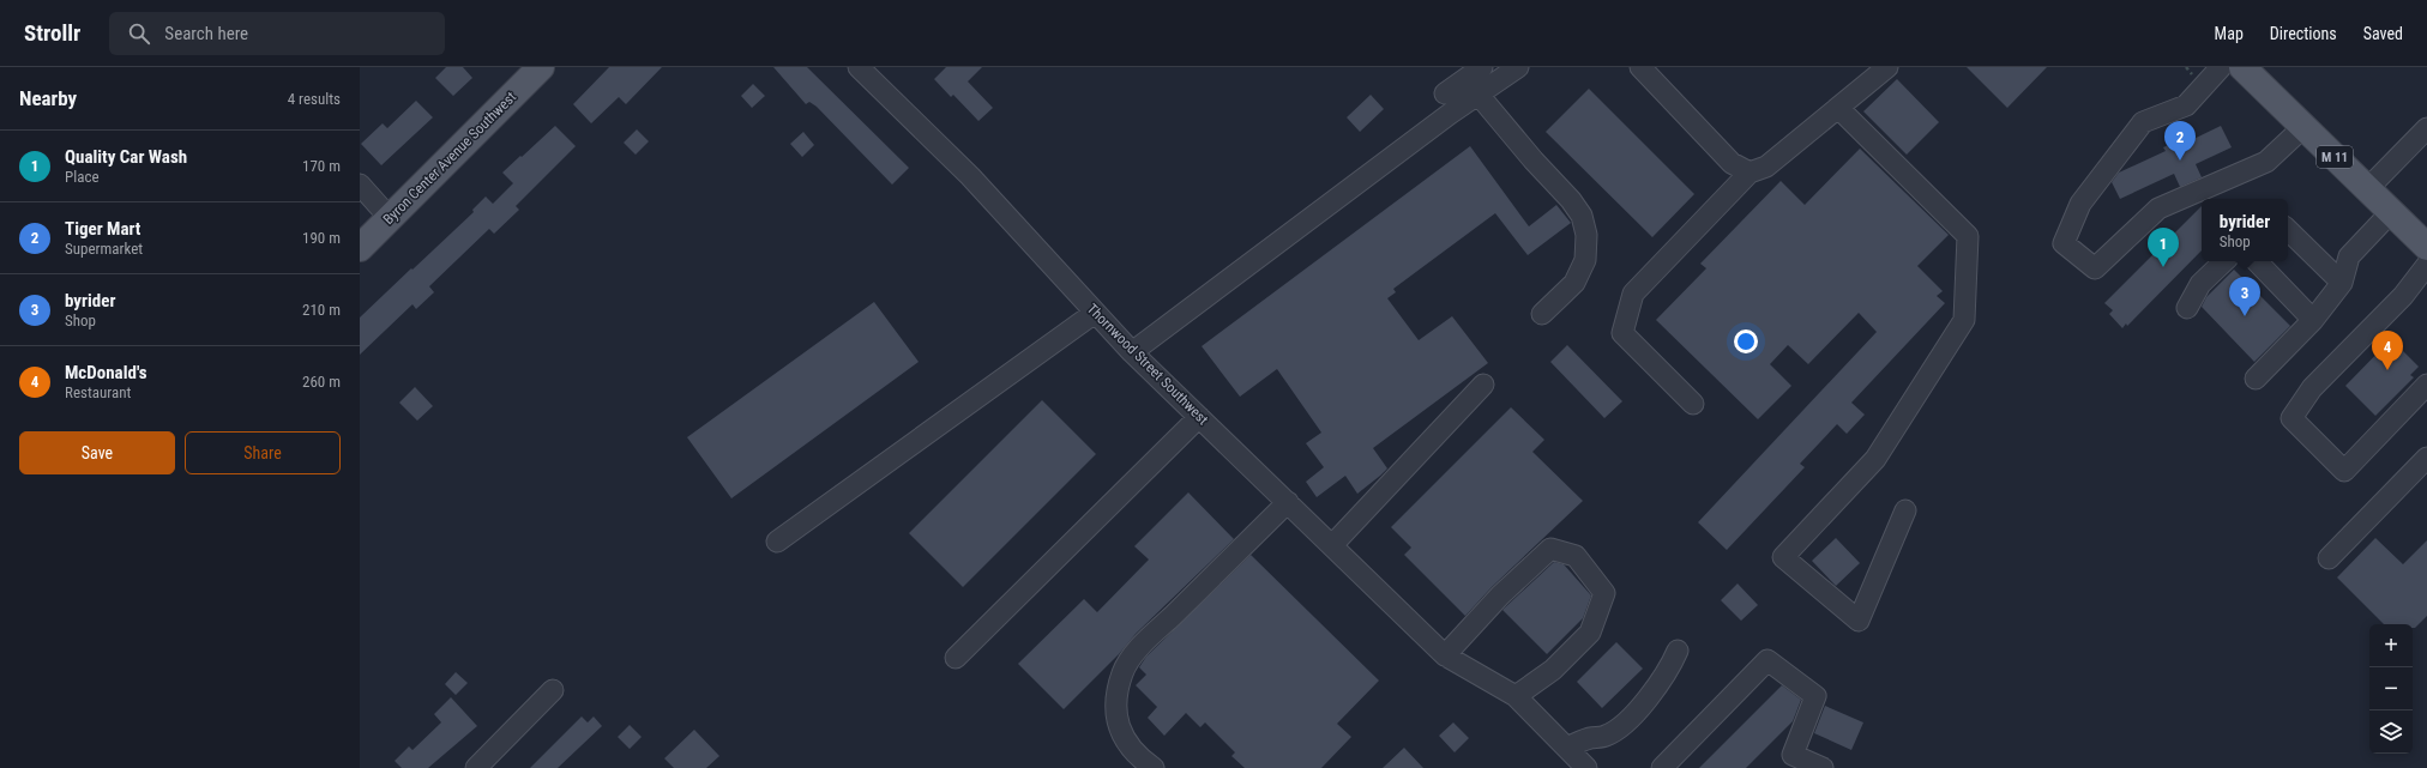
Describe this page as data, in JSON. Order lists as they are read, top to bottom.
{
  "streets": {
    "main road": ["M 11", "Byron Center Avenue Southwest"],
    "street": ["Thornwood Street Southwest"]
  },
  "page": {
    "header": "Strollr",
    "search": "Search here",
    "nav": ["Map", "Directions", "Saved"],
    "heading": ["Nearby", "4 results"],
    "pins": [
      "2",
      "1",
      "3",
      "4"
    ],
    "list": [
      {
        "mark": "1",
        "name": "Quality Car Wash",
        "note": "Place",
        "value": "170 m"
      },
      {
        "mark": "2",
        "name": "Tiger Mart",
        "note": "Supermarket",
        "value": "190 m"
      },
      {
        "mark": "3",
        "name": "byrider",
        "note": "Shop",
        "value": "210 m"
      },
      {
        "mark": "4",
        "name": "McDonald's",
        "note": "Restaurant",
        "value": "260 m"
      }
    ],
    "popup": ["byrider", "Shop"],
    "buttons": ["Save", "Share"],
    "map_buttons": ["+", "−"]
  }
}
